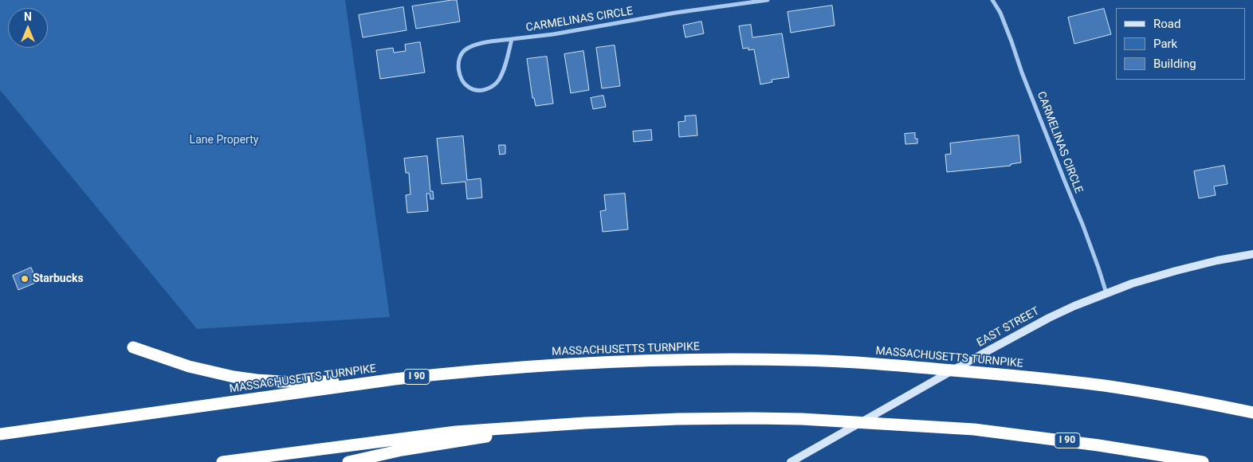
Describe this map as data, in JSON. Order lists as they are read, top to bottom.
{
  "streets": {
    "highway": ["MASSACHUSETTS TURNPIKE", "I 90"],
    "main road": ["EAST STREET"],
    "street": ["CARMELINAS CIRCLE"]
  },
  "crossings": [
    ["CARMELINAS CIRCLE", "EAST STREET"]
  ],
  "parks": ["Lane Property"],
  "places": ["Starbucks"],
  "legend": ["Road", "Park", "Building"],
  "north": "top"
}
